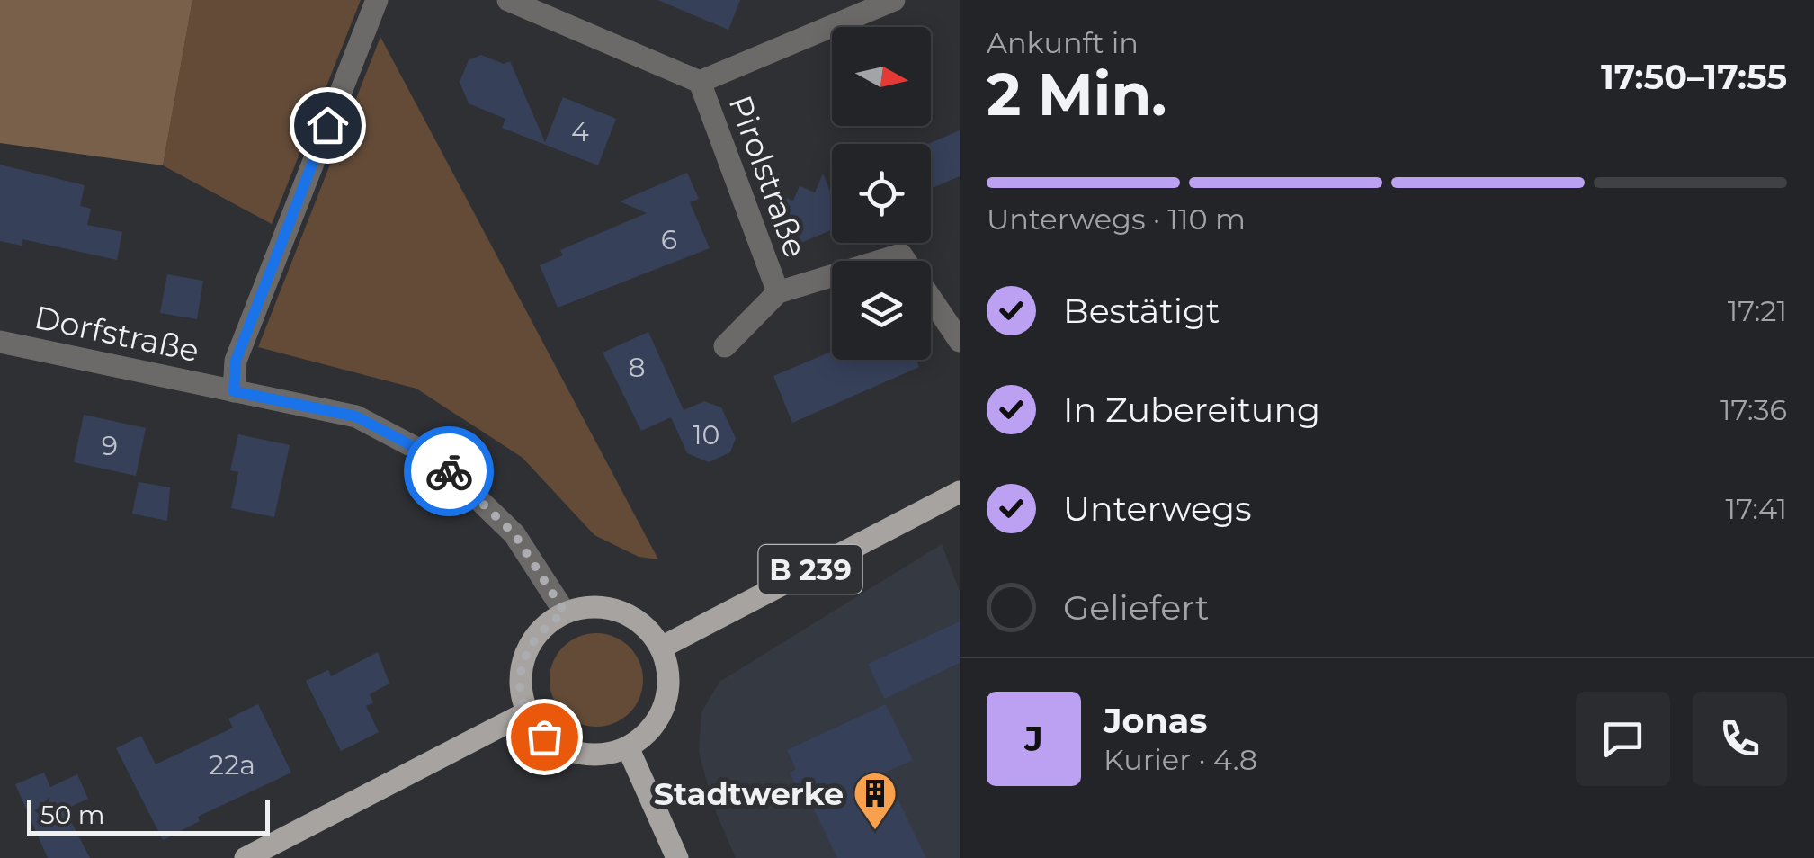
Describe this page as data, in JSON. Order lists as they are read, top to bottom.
{
  "streets": {
    "main road": ["B 239"],
    "street": ["Pirolstraße", "Dorfstraße"]
  },
  "crossings": [
    ["Dorfstraße", "B 239"]
  ],
  "places": {
    "building": ["Stadtwerke"]
  },
  "house_numbers": [
    "4",
    "6",
    "8",
    "10",
    "9",
    "22a"
  ],
  "scale_bar": "50 m",
  "north": "right",
  "page": {
    "heading": ["2 Min.", "Ankunft in", "17:50–17:55"],
    "panel": ["Jonas", "Kurier · 4.8"],
    "bar": "Unterwegs · 110 m",
    "list": [
      ["Bestätigt", "17:21"],
      ["In Zubereitung", "17:36"],
      ["Unterwegs", "17:41"],
      "Geliefert"
    ],
    "round": "J",
    "scale": "50 m"
  }
}
